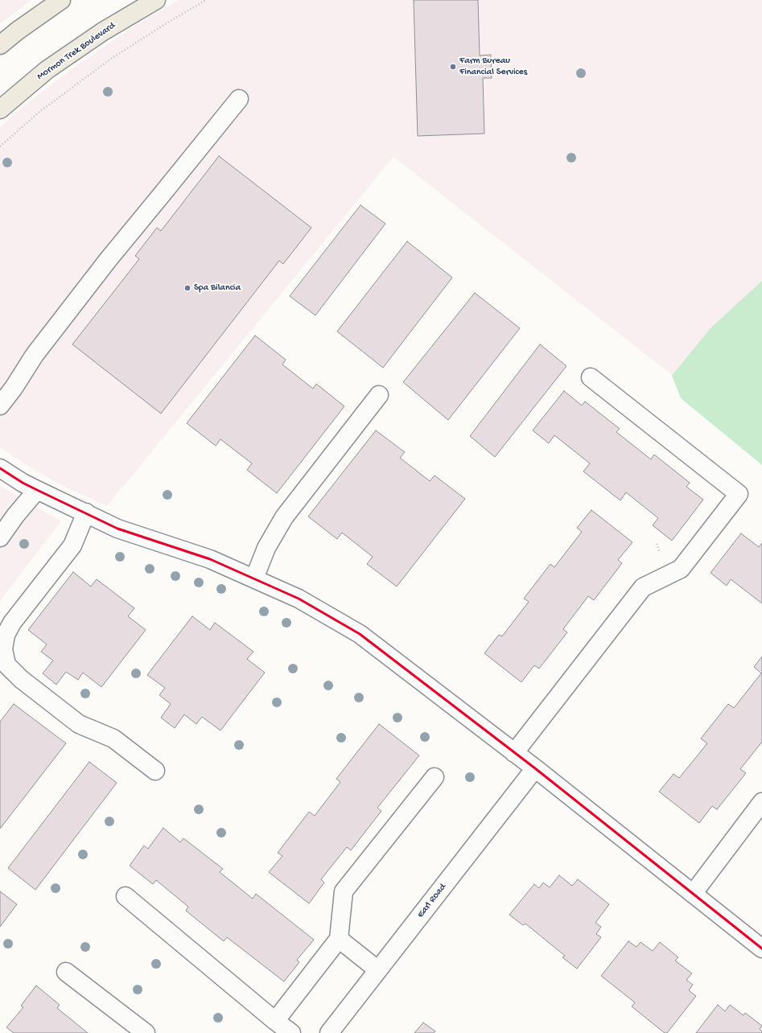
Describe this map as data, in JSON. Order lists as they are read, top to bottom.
{
  "streets": {
    "main road": ["Mormon Trek Boulevard"],
    "street": ["Earl Road"]
  },
  "places": ["Farm Bureau Financial Services", "Spa Bilancia"]
}
